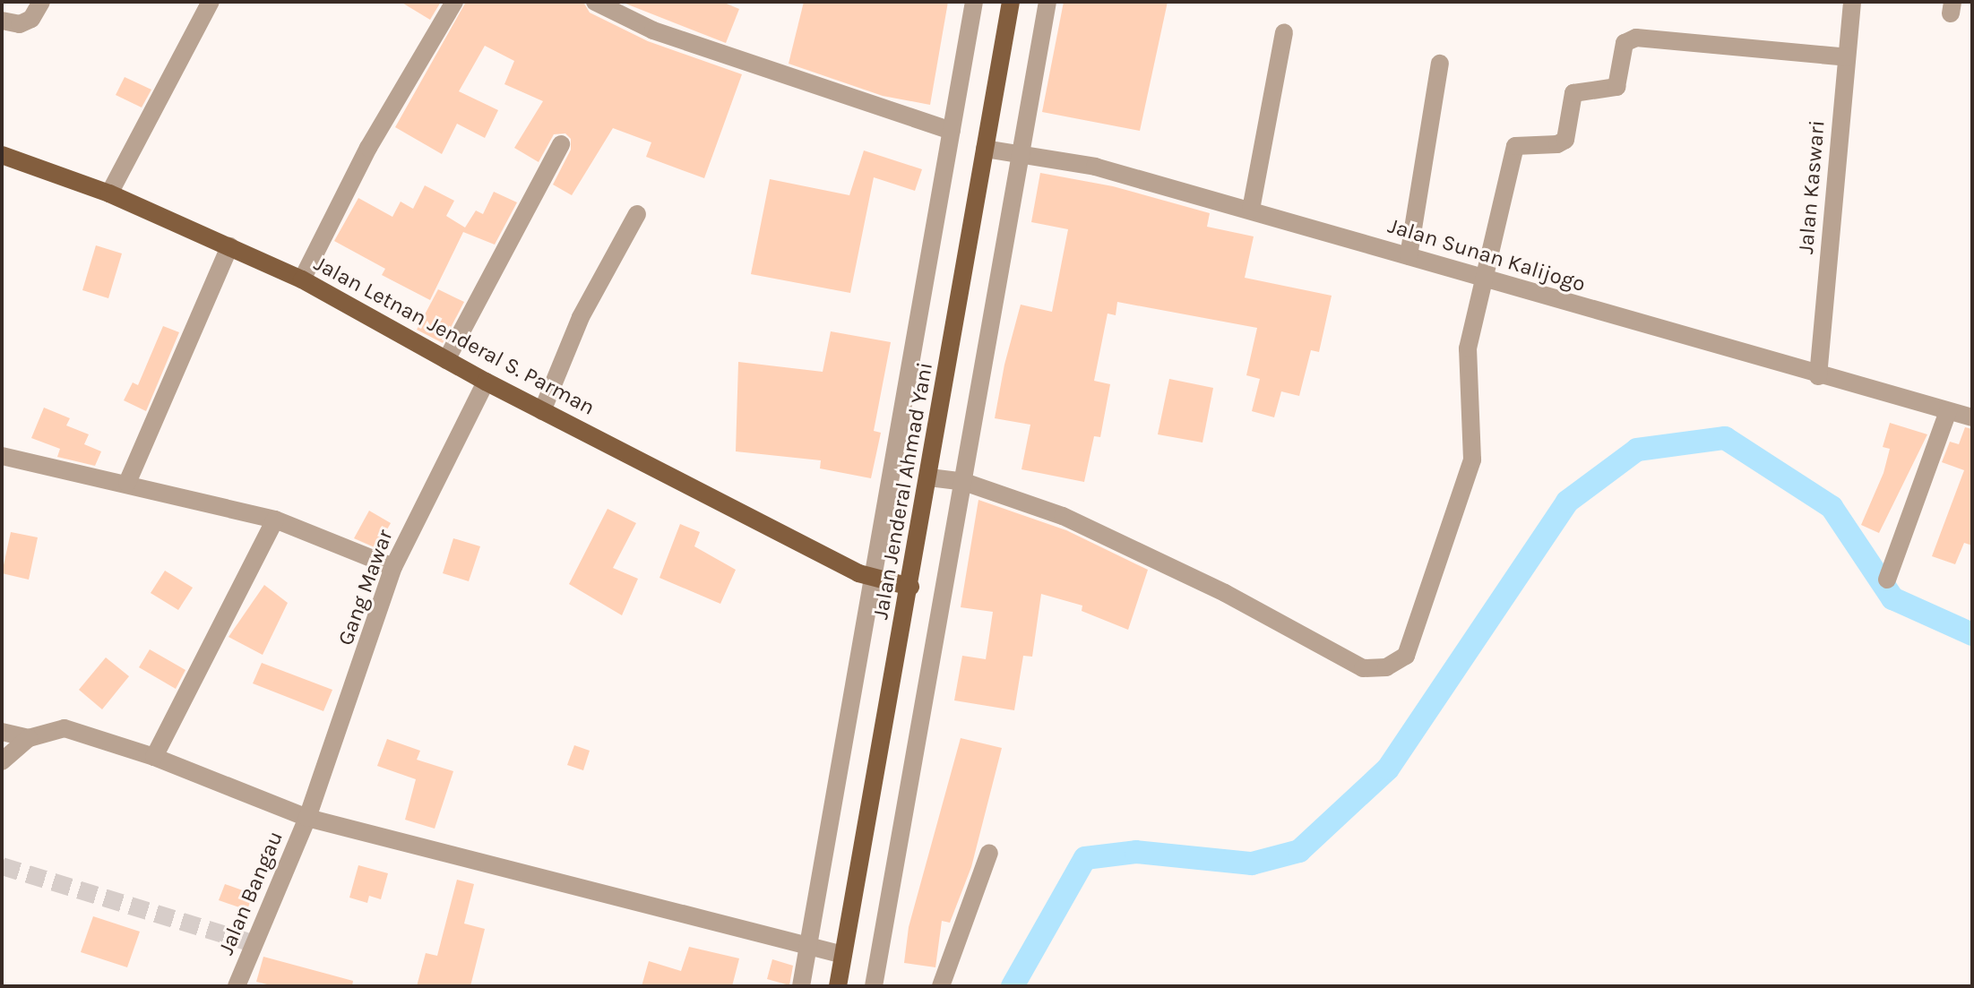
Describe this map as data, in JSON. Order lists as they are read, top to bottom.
{
  "streets": {
    "main road": ["Jalan Letnan Jenderal S. Parman", "Jalan Jenderal Ahmad Yani"],
    "street": [
      "Jalan Kaswari",
      "Jalan Sunan Kalijogo",
      "Gang Mawar",
      "Jalan Bangau"
    ]
  },
  "crossings": [
    ["Jalan Kaswari", "Jalan Sunan Kalijogo"],
    ["Jalan Sunan Kalijogo", "Jalan Jenderal Ahmad Yani"],
    ["Jalan Letnan Jenderal S. Parman", "Jalan Jenderal Ahmad Yani"],
    ["Jalan Letnan Jenderal S. Parman", "Gang Mawar"],
    ["Gang Mawar", "Jalan Bangau"]
  ]
}
